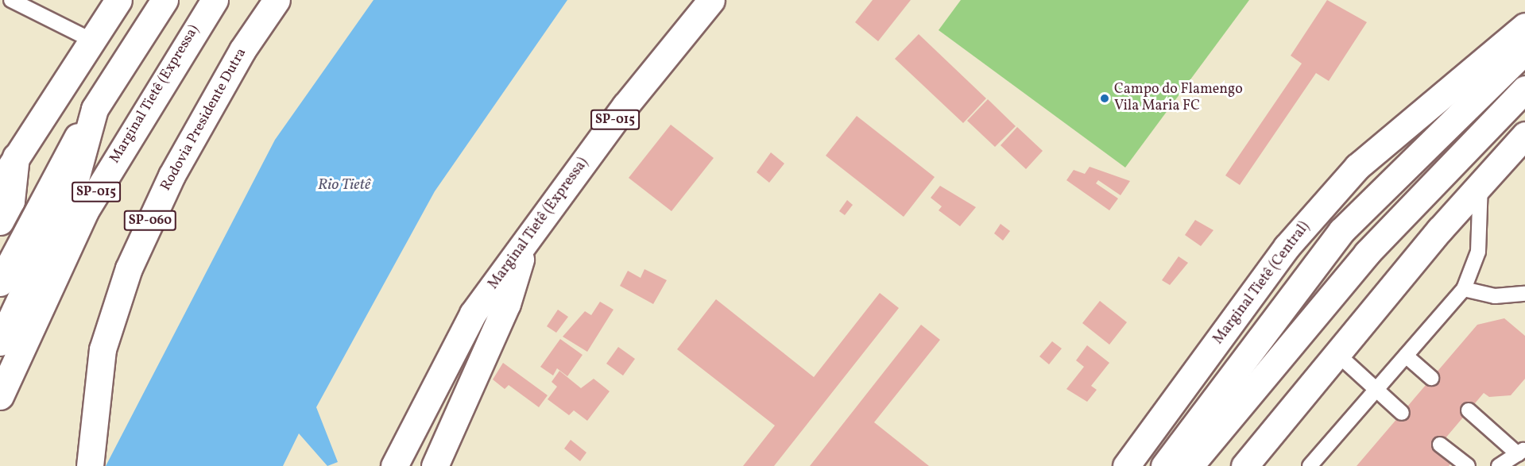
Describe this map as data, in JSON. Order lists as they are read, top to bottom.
{
  "streets": {
    "highway": [
      "Marginal Tietê (Expressa)",
      "Rodovia Presidente Dutra",
      "SP-015",
      "SP-060",
      "Marginal Tietê (Central)"
    ]
  },
  "water": ["Rio Tietê"],
  "places": ["Campo do Flamengo Vila Maria FC"]
}
